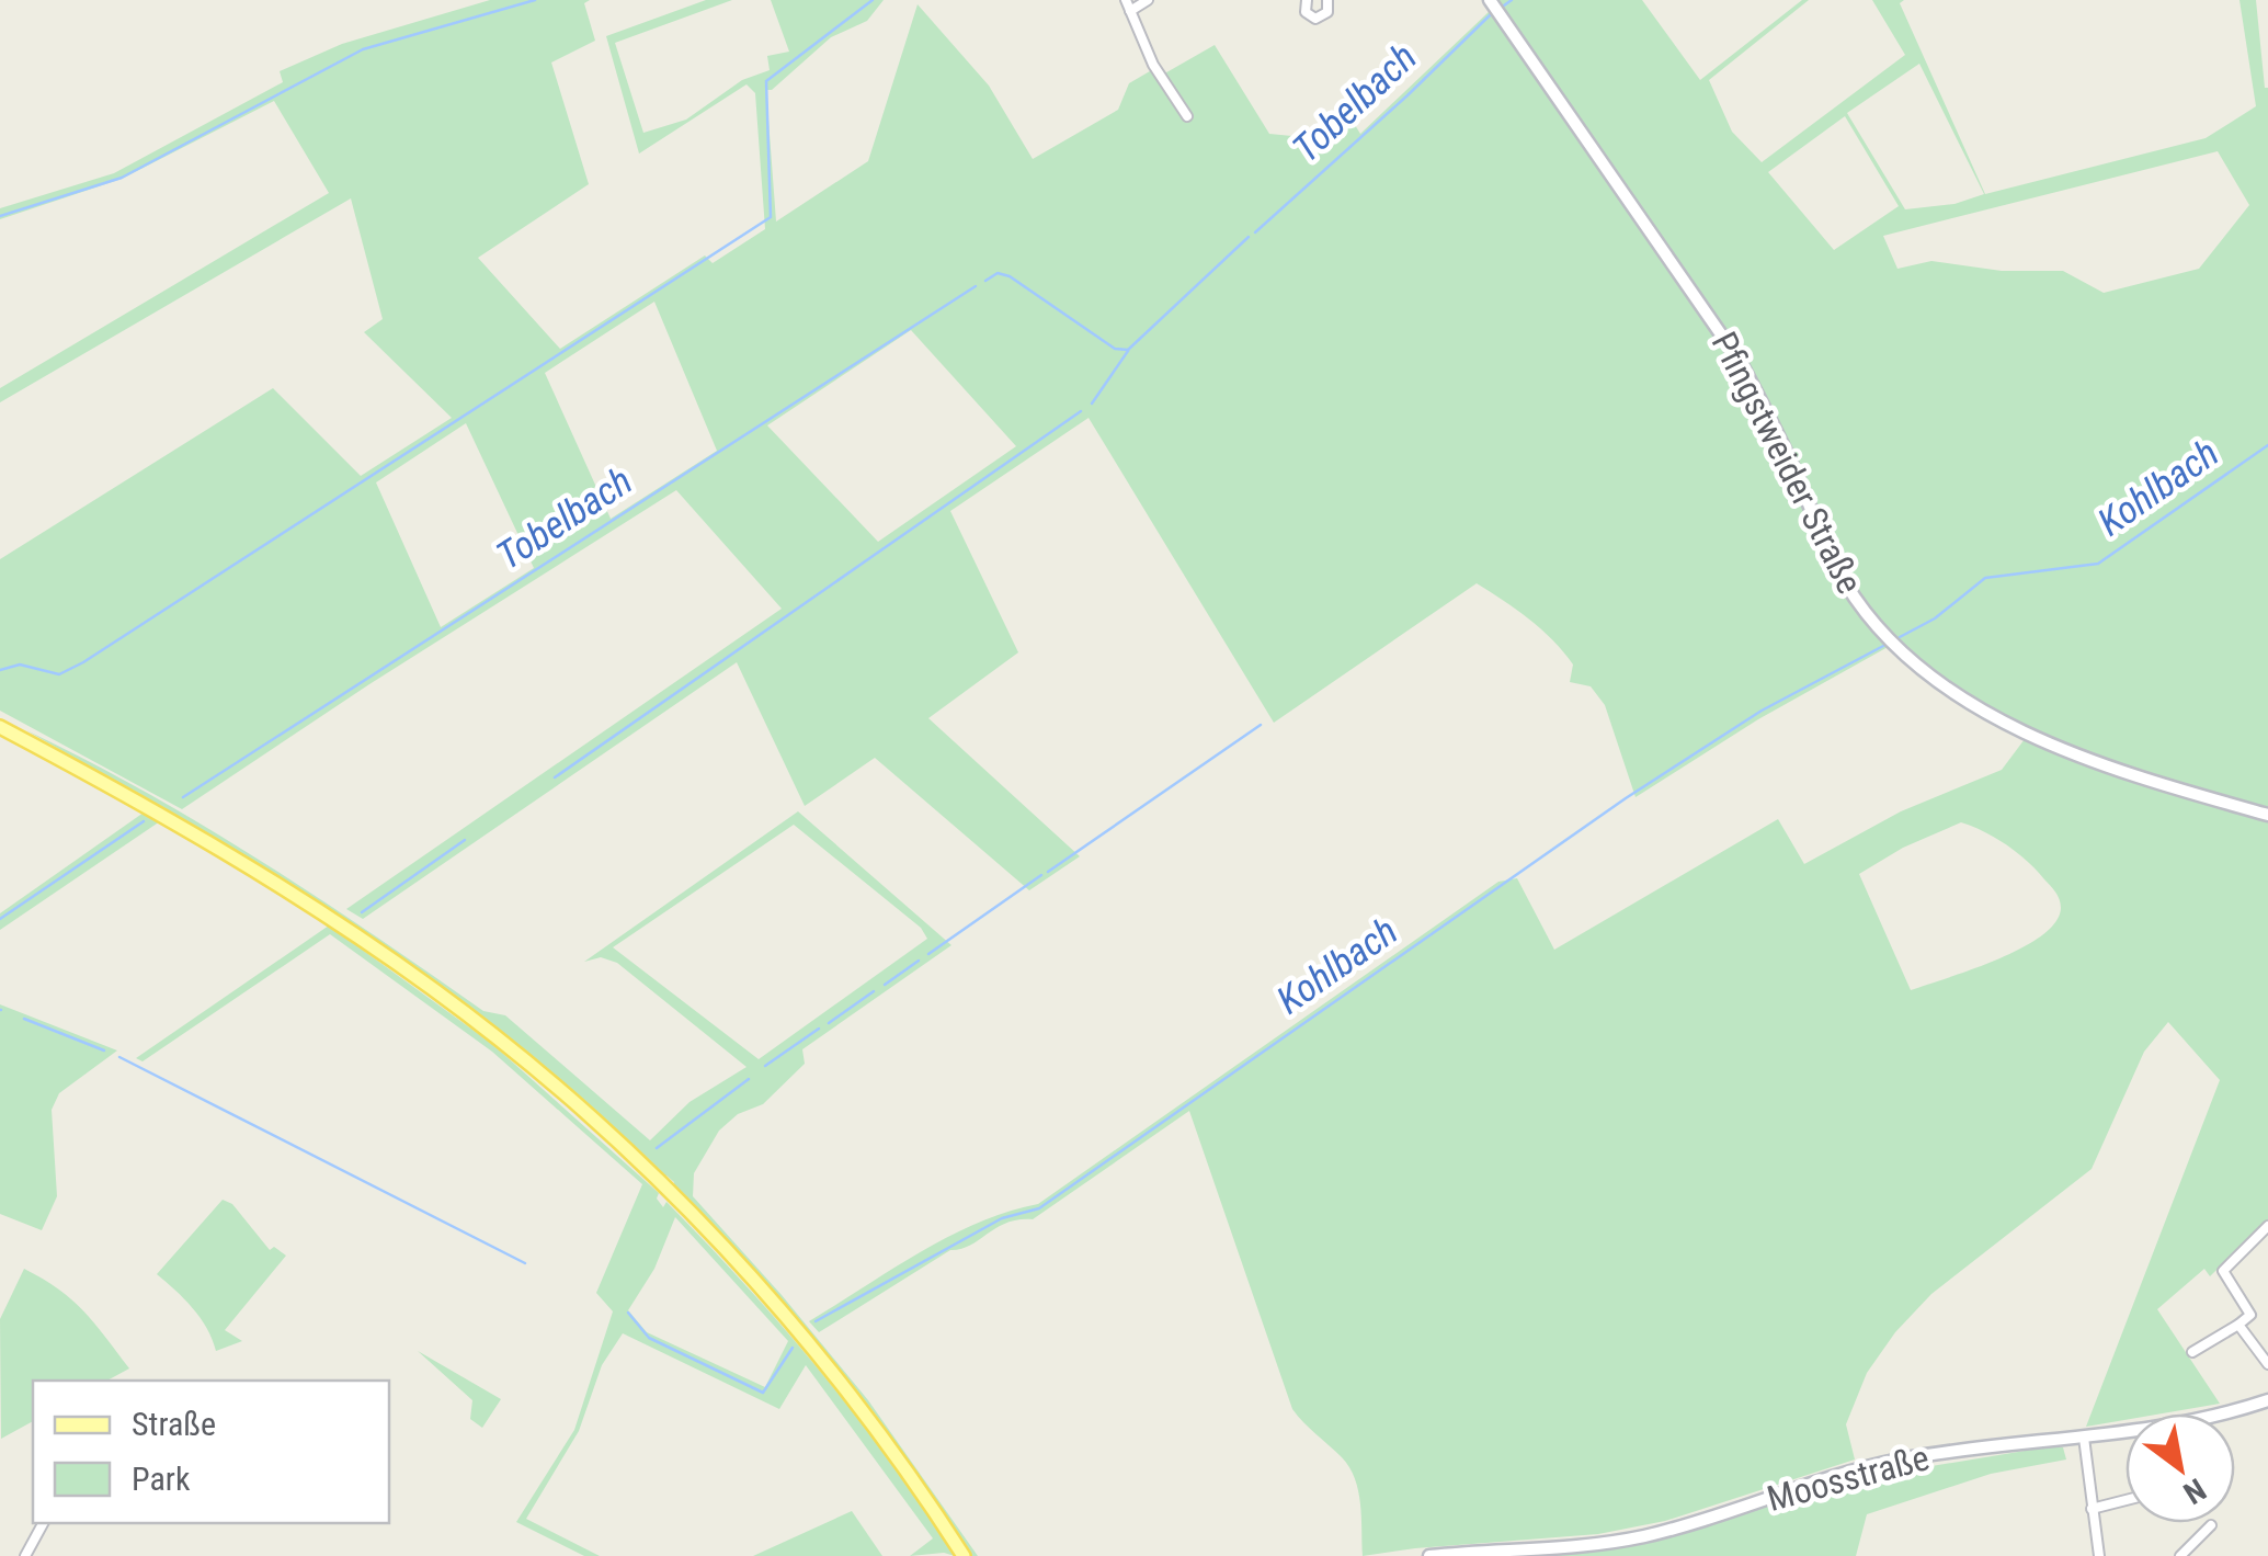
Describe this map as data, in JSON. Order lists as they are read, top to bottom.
{
  "streets": {
    "street": ["Pfingstweider Straße", "Moosstraße"]
  },
  "water": ["Tobelbach", "Kohlbach"],
  "legend": ["Straße", "Park"],
  "north": "bottom right"
}
